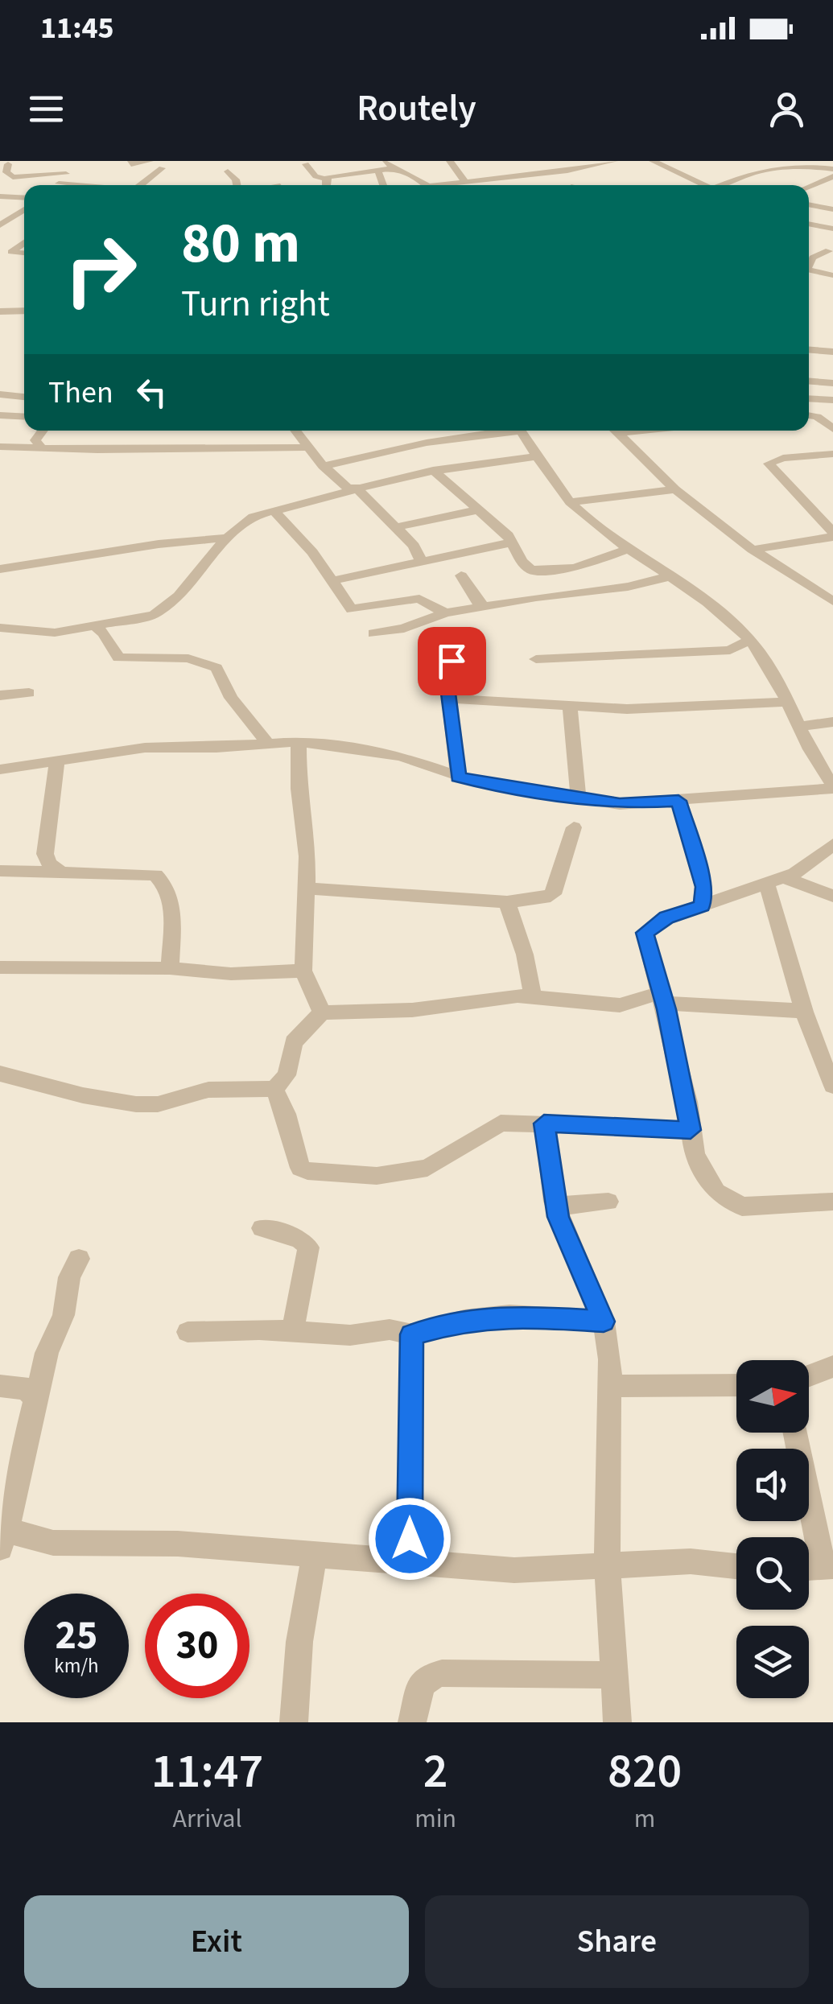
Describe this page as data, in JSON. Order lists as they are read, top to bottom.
{
  "north": "right",
  "page": {
    "status": "11:45",
    "header": "Routely",
    "turn": ["80 m", "Turn right"],
    "then": "Then",
    "speed": "25 km/h",
    "limit": "30",
    "eta": [
      "11:47",
      "Arrival",
      "2",
      "min",
      "820",
      "m"
    ],
    "buttons": ["Exit", "Share"]
  }
}
